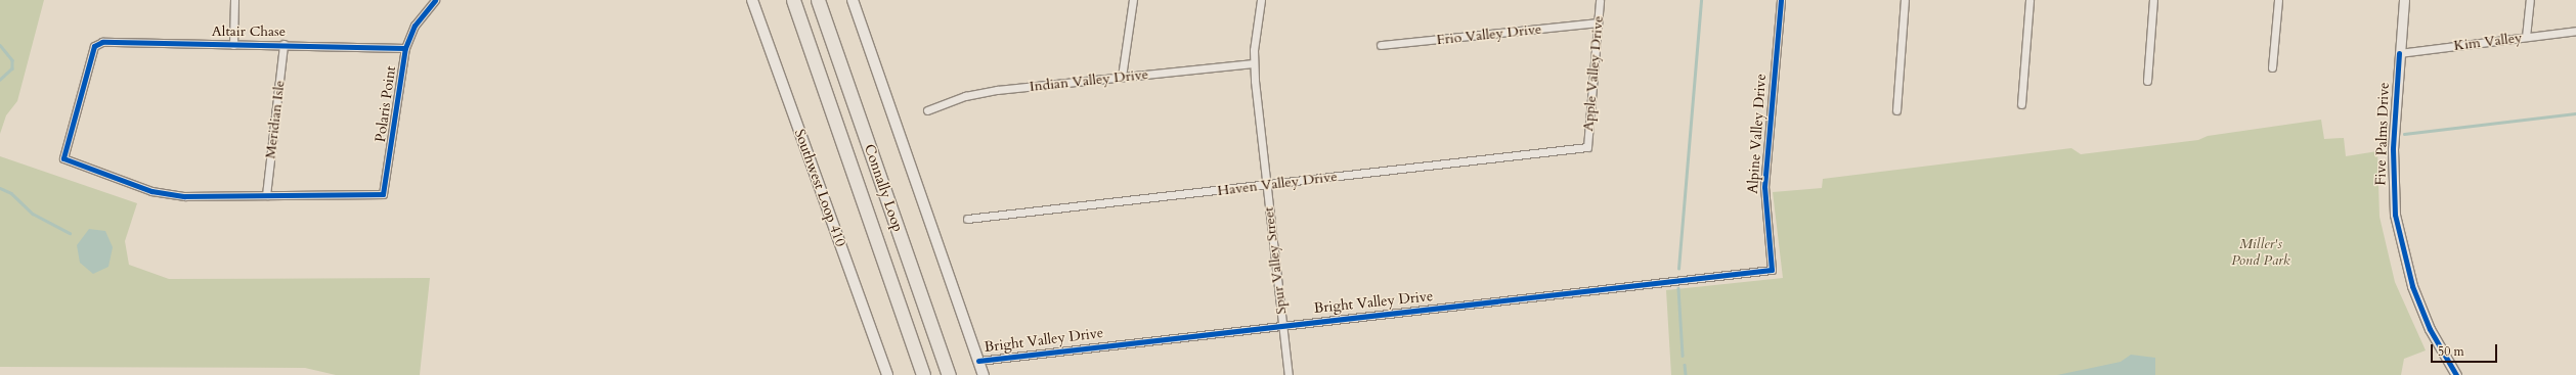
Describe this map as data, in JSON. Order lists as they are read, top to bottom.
{
  "streets": {
    "highway": ["Connally Loop"],
    "main road": ["Southwest Loop 410"],
    "street": [
      "Altair Chase",
      "Frio Valley Drive",
      "Kim Valley",
      "Apple Valley Drive",
      "Indian Valley Drive",
      "Polaris Point",
      "Meridian Isle",
      "Alpine Valley Drive",
      "Five Palms Drive",
      "Haven Valley Drive",
      "Spur Valley Street",
      "Bright Valley Drive"
    ]
  },
  "crossings": [
    ["Altair Chase", "Polaris Point"],
    ["Altair Chase", "Meridian Isle"],
    ["Frio Valley Drive", "Apple Valley Drive"],
    ["Kim Valley", "Five Palms Drive"],
    ["Apple Valley Drive", "Haven Valley Drive"],
    ["Indian Valley Drive", "Spur Valley Street"],
    ["Polaris Point", "Meridian Isle"],
    ["Alpine Valley Drive", "Bright Valley Drive"],
    ["Haven Valley Drive", "Spur Valley Street"],
    ["Spur Valley Street", "Bright Valley Drive"]
  ],
  "parks": ["Miller's Pond Park"],
  "scale_bar": "50 m"
}
